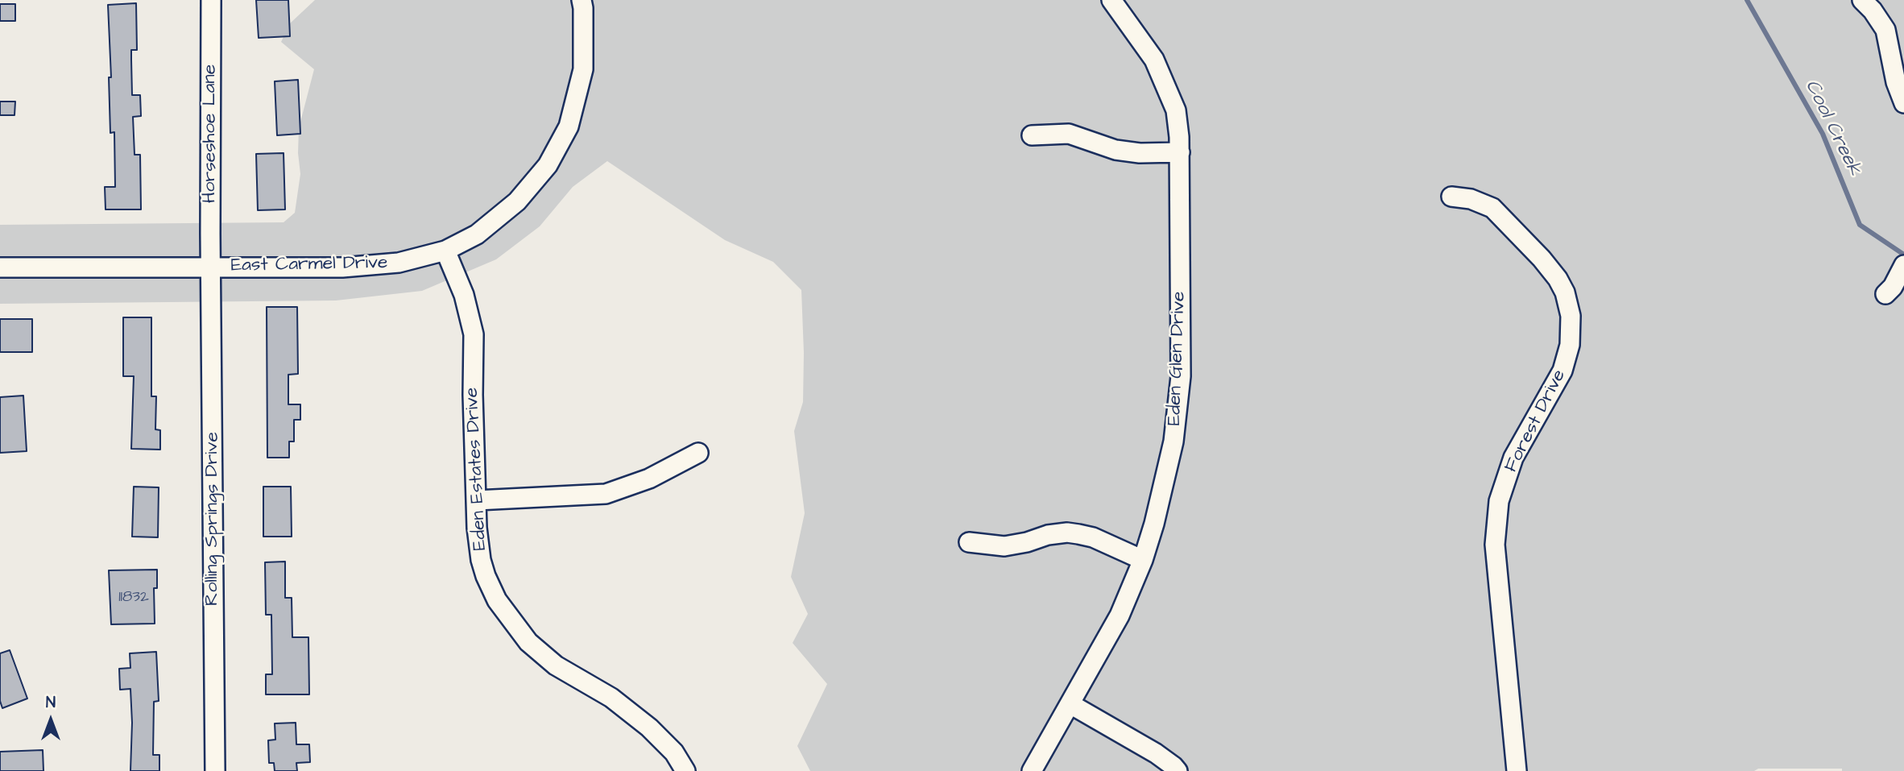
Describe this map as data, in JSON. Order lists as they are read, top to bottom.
{
  "streets": {
    "street": [
      "Horseshoe Lane",
      "East Carmel Drive",
      "Eden Glen Drive",
      "Forest Drive",
      "Eden Estates Drive",
      "Rolling Springs Drive"
    ]
  },
  "crossings": [
    ["Horseshoe Lane", "East Carmel Drive"],
    ["Horseshoe Lane", "Rolling Springs Drive"],
    ["East Carmel Drive", "Eden Estates Drive"],
    ["East Carmel Drive", "Rolling Springs Drive"]
  ],
  "water": ["Cool Creek"],
  "house_numbers": ["11832"],
  "north": "top"
}
